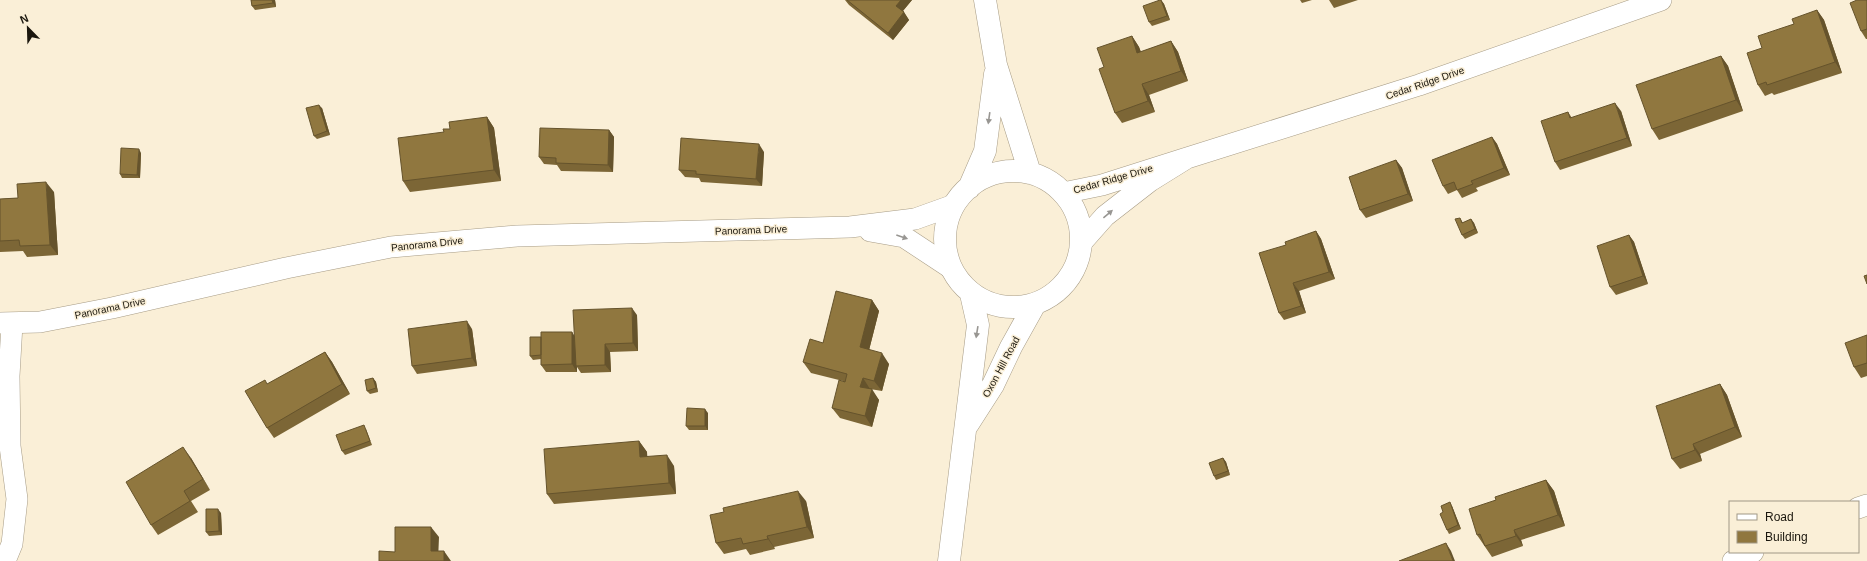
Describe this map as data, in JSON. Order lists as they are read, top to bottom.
{
  "streets": {
    "main road": ["Oxon Hill Road"],
    "street": ["Cedar Ridge Drive", "Panorama Drive"]
  },
  "crossings": [
    ["Cedar Ridge Drive", "Panorama Drive"],
    ["Cedar Ridge Drive", "Oxon Hill Road"],
    ["Panorama Drive", "Oxon Hill Road"]
  ],
  "legend": ["Road", "Building"],
  "north": "top left"
}
